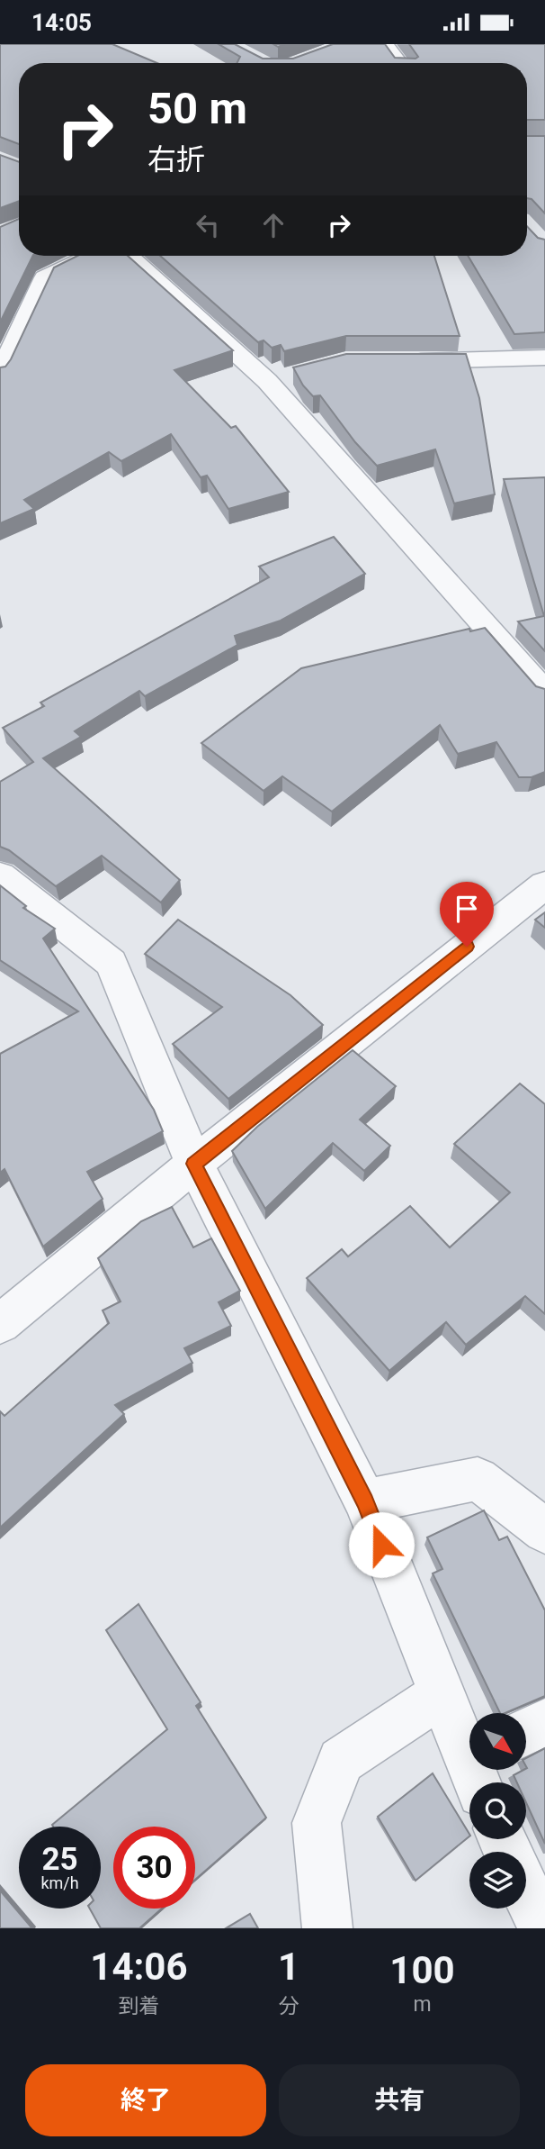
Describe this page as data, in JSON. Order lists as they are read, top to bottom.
{
  "north": "bottom right",
  "page": {
    "status": "14:05",
    "turn": ["50 m", "右折"],
    "speed": "25 km/h",
    "limit": "30",
    "eta": [
      "14:06",
      "到着",
      "1",
      "分",
      "100",
      "m"
    ],
    "buttons": ["終了", "共有"]
  }
}
